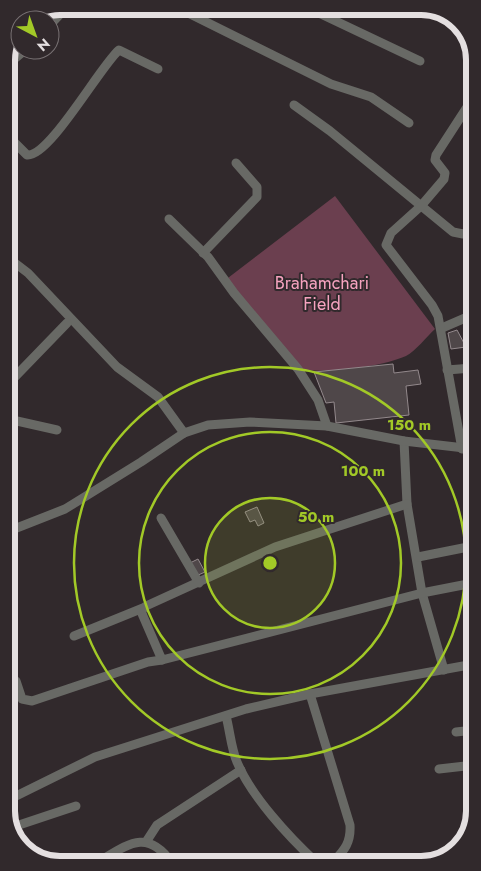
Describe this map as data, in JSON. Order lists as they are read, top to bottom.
{
  "parks": ["Brahamchari Field"],
  "north": "bottom right",
  "rings": ["150 m", "100 m", "50 m"]
}
